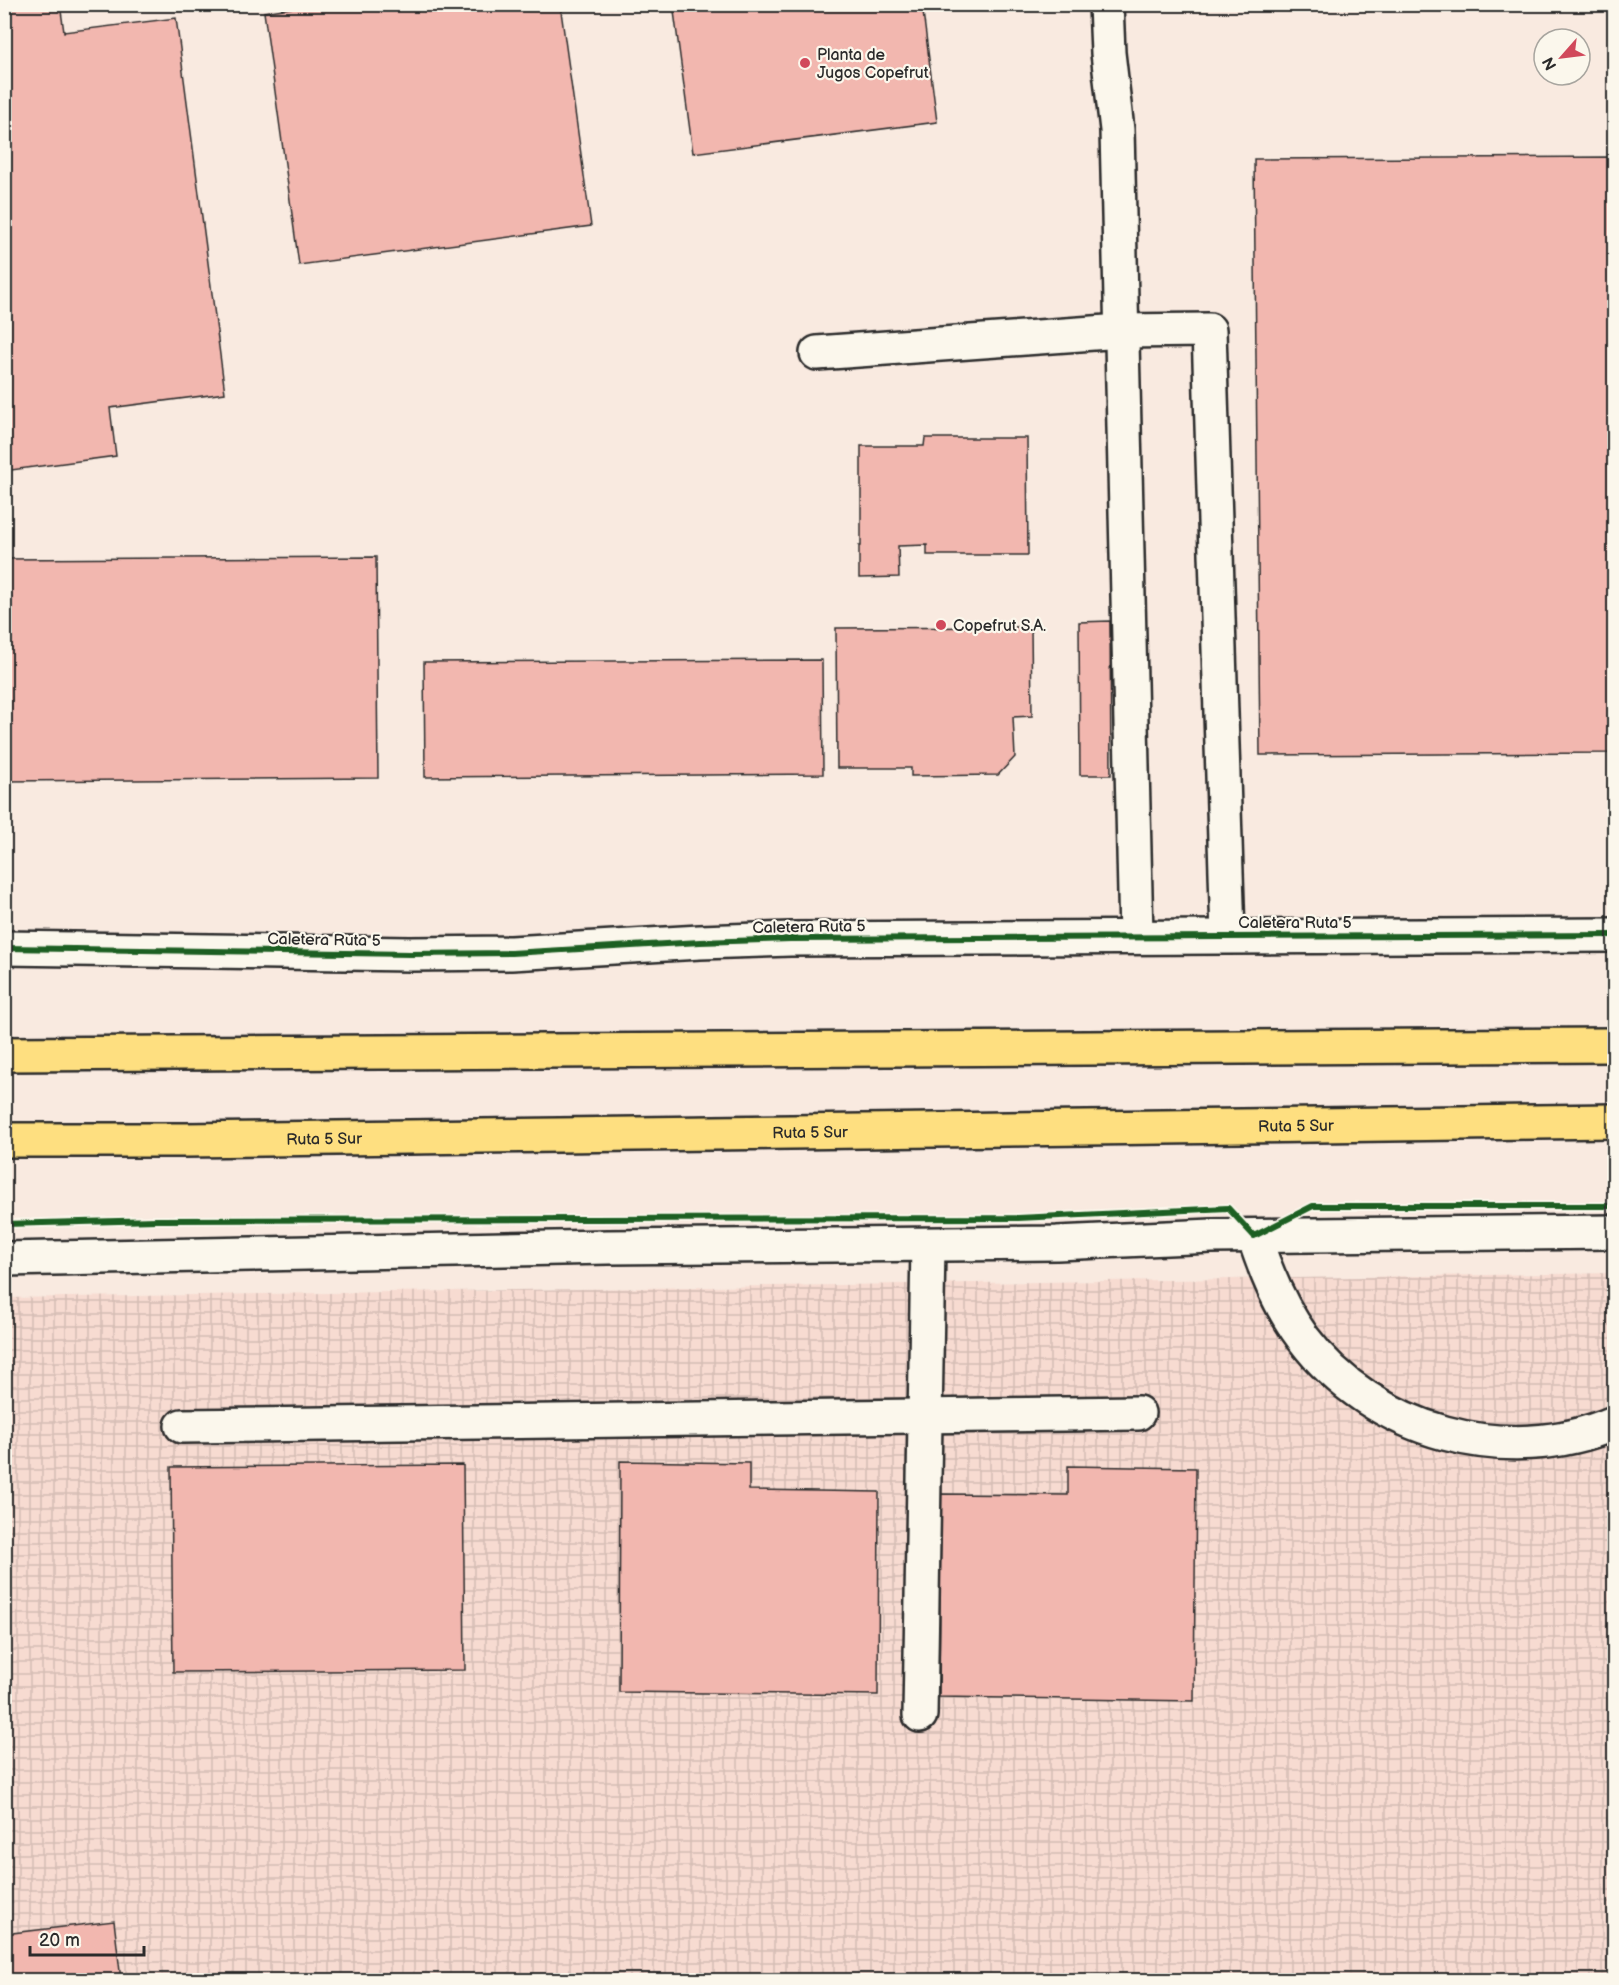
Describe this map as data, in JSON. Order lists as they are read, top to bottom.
{
  "streets": {
    "highway": ["Ruta 5 Sur"],
    "street": ["Caletera Ruta 5"]
  },
  "places": ["Planta de Jugos Copefrut", "Copefrut S.A."],
  "scale_bar": "20 m",
  "north": "bottom left"
}
